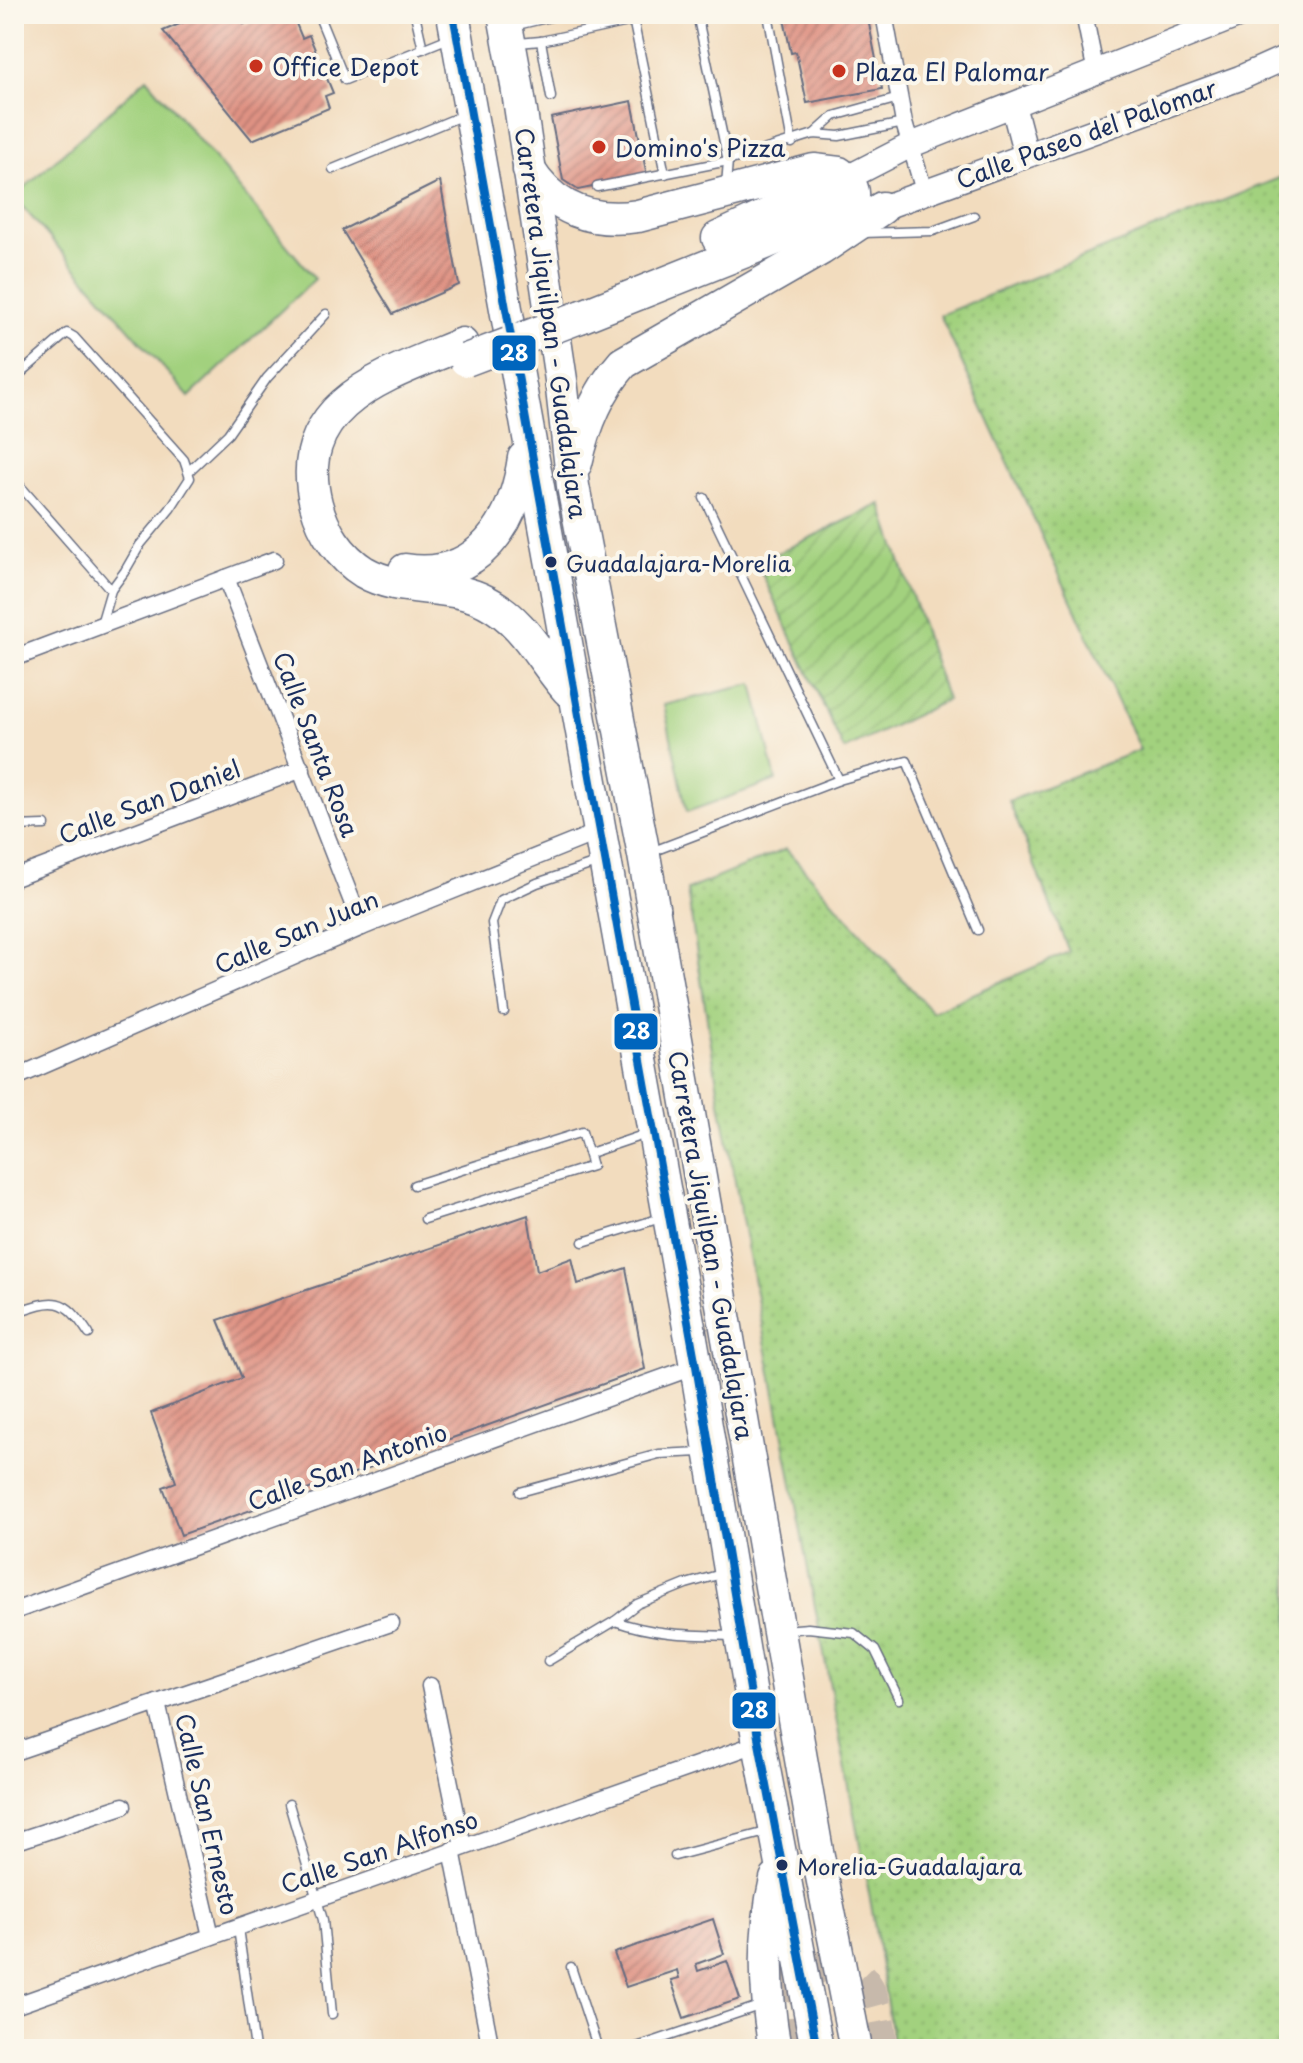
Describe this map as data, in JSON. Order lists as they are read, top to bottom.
{
  "streets": {
    "highway": ["Carretera Jiquilpan - Guadalajara"],
    "street": [
      "Calle Paseo del Palomar",
      "Calle Santa Rosa",
      "Calle San Daniel",
      "Calle San Juan",
      "Calle San Antonio",
      "Calle San Ernesto",
      "Calle San Alfonso"
    ]
  },
  "crossings": [
    ["Carretera Jiquilpan - Guadalajara", "Calle San Juan"],
    ["Carretera Jiquilpan - Guadalajara", "Calle San Antonio"],
    ["Carretera Jiquilpan - Guadalajara", "Calle San Alfonso"],
    ["Calle Santa Rosa", "Calle San Daniel"],
    ["Calle Santa Rosa", "Calle San Juan"],
    ["Calle San Ernesto", "Calle San Alfonso"]
  ],
  "places": [
    "Office Depot",
    "Plaza El Palomar",
    "Domino's Pizza",
    "Guadalajara-Morelia",
    "Morelia-Guadalajara"
  ],
  "lines": ["transit line 28"]
}
